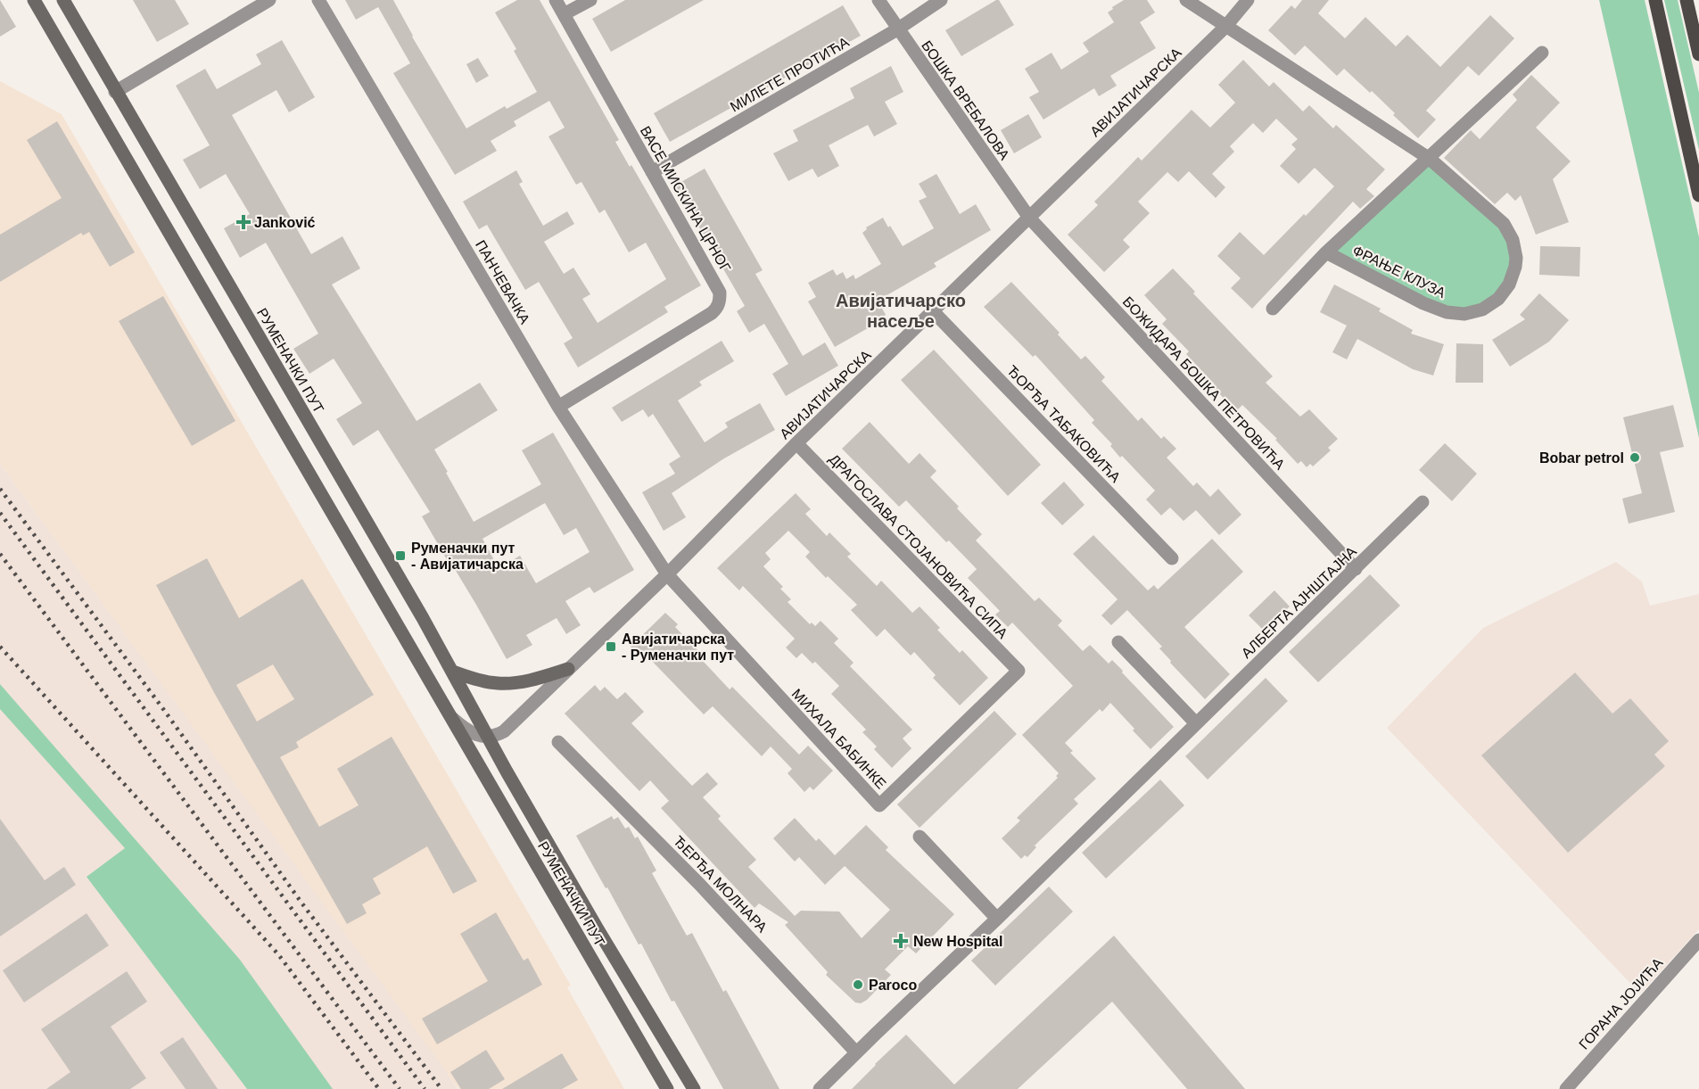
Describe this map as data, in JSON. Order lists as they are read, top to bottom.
{
  "streets": {
    "main road": ["РУМЕНАЧКИ ПУТ"],
    "street": [
      "МИЛЕТЕ ПРОТИЋА",
      "АВИЈАТИЧАРСКА",
      "БОШКА ВРЕБАЛОВА",
      "ВАСЕ МИСКИНА ЦРНОГ",
      "ФРАЊЕ КЛУЗА",
      "ПАНЧЕВАЧКА",
      "БОЖИДАРА БОШКА ПЕТРОВИЋА",
      "ЂОРЂА ТАБАКОВИЋА",
      "ДРАГОСЛАВА СТОЈАНОВИЋА СИПА",
      "АЛБЕРТА АЈНШТАЈНА",
      "МИХАЛА БАБИНКЕ",
      "ЂЕРЂА МОЛНАРА",
      "ГОРАНА ЈОЈИЋА"
    ]
  },
  "crossings": [
    ["МИЛЕТЕ ПРОТИЋА", "БОШКА ВРЕБАЛОВА"],
    ["МИЛЕТЕ ПРОТИЋА", "ВАСЕ МИСКИНА ЦРНОГ"],
    ["АВИЈАТИЧАРСКА", "БОШКА ВРЕБАЛОВА"],
    ["АВИЈАТИЧАРСКА", "ФРАЊЕ КЛУЗА"],
    ["АВИЈАТИЧАРСКА", "ПАНЧЕВАЧКА"],
    ["АВИЈАТИЧАРСКА", "РУМЕНАЧКИ ПУТ"],
    ["АВИЈАТИЧАРСКА", "БОЖИДАРА БОШКА ПЕТРОВИЋА"],
    ["АВИЈАТИЧАРСКА", "ЂОРЂА ТАБАКОВИЋА"],
    ["АВИЈАТИЧАРСКА", "ДРАГОСЛАВА СТОЈАНОВИЋА СИПА"],
    ["АВИЈАТИЧАРСКА", "МИХАЛА БАБИНКЕ"],
    ["БОШКА ВРЕБАЛОВА", "БОЖИДАРА БОШКА ПЕТРОВИЋА"],
    ["ВАСЕ МИСКИНА ЦРНОГ", "ПАНЧЕВАЧКА"],
    ["ПАНЧЕВАЧКА", "МИХАЛА БАБИНКЕ"],
    ["БОЖИДАРА БОШКА ПЕТРОВИЋА", "АЛБЕРТА АЈНШТАЈНА"],
    ["ДРАГОСЛАВА СТОЈАНОВИЋА СИПА", "МИХАЛА БАБИНКЕ"],
    ["АЛБЕРТА АЈНШТАЈНА", "ЂЕРЂА МОЛНАРА"]
  ],
  "districts": ["Авијатичарско насеље"],
  "places": {
    "health": ["Janković", "New Hospital"],
    "other": ["Bobar petrol", "Paroco"],
    "transit": ["Руменачки пут - Авијатичарска", "Авијатичарска - Руменачки пут"]
  }
}
